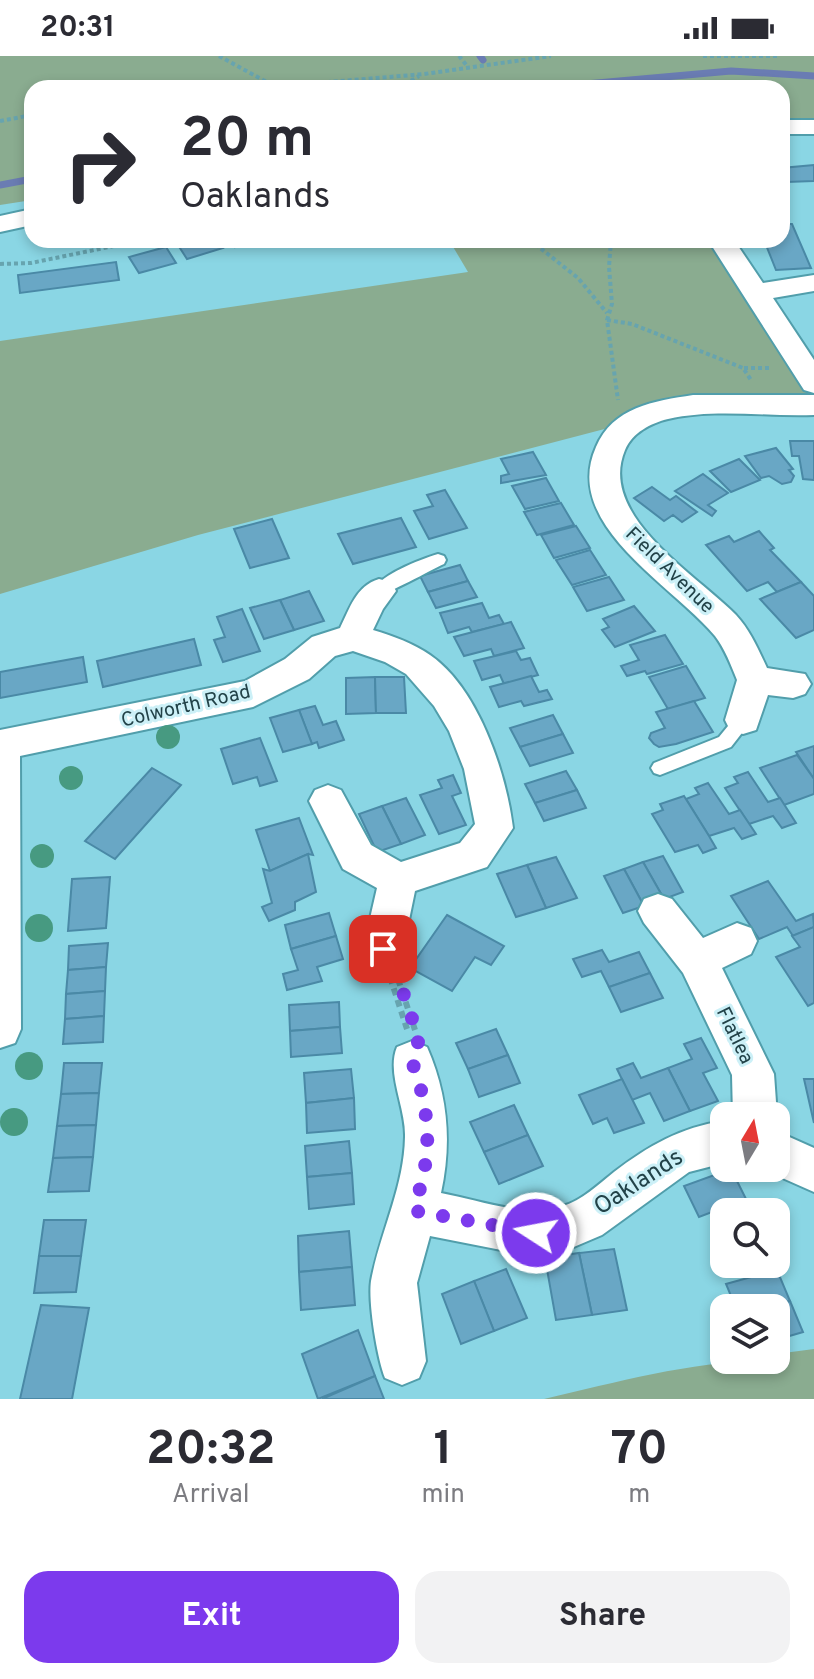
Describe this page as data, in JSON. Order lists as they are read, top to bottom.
{
  "streets": {
    "street": [
      "Field Avenue",
      "Colworth Road",
      "Flatlea",
      "Oaklands"
    ]
  },
  "north": "top",
  "page": {
    "status": "20:31",
    "turn": ["20 m", "Oaklands"],
    "eta": [
      "20:32",
      "Arrival",
      "1",
      "min",
      "70",
      "m"
    ],
    "buttons": ["Exit", "Share"]
  }
}
